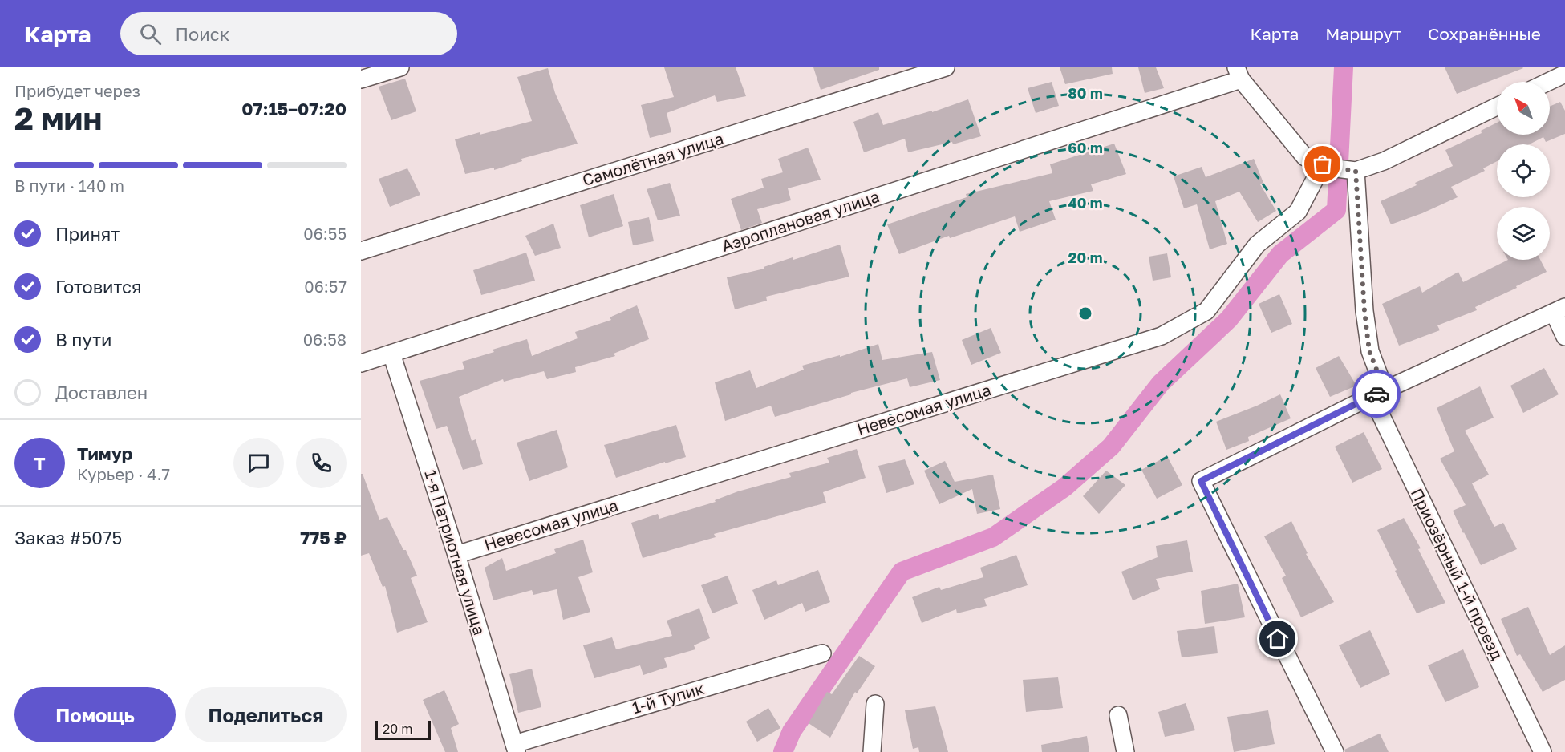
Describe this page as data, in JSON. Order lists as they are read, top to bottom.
{
  "streets": {
    "street": [
      "Самолётная улица",
      "Аэроплановая улица",
      "Невесомая улица",
      "1-я Патриотная улица",
      "Приозёрный 1-й проезд",
      "1-й Тупик"
    ]
  },
  "crossings": [
    ["Аэроплановая улица", "1-я Патриотная улица"],
    ["Невесомая улица", "1-я Патриотная улица"],
    ["1-я Патриотная улица", "1-й Тупик"]
  ],
  "scale_bar": "20 m",
  "north": "top left",
  "page": {
    "header": "Карта",
    "search": "Поиск",
    "nav": ["Карта", "Маршрут", "Сохранённые"],
    "heading": ["2 мин", "Прибудет через", "07:15–07:20"],
    "panel": [
      "Тимур",
      "Курьер · 4.7",
      "Заказ #5075",
      "775 ₽"
    ],
    "bar": "В пути · 140 m",
    "list": [
      ["Принят", "06:55"],
      ["Готовится", "06:57"],
      ["В пути", "06:58"],
      "Доставлен"
    ],
    "round": "Т",
    "buttons": ["Помощь", "Поделиться"],
    "scale": "20 m"
  },
  "rings": [
    "80 m",
    "60 m",
    "40 m",
    "20 m"
  ]
}
